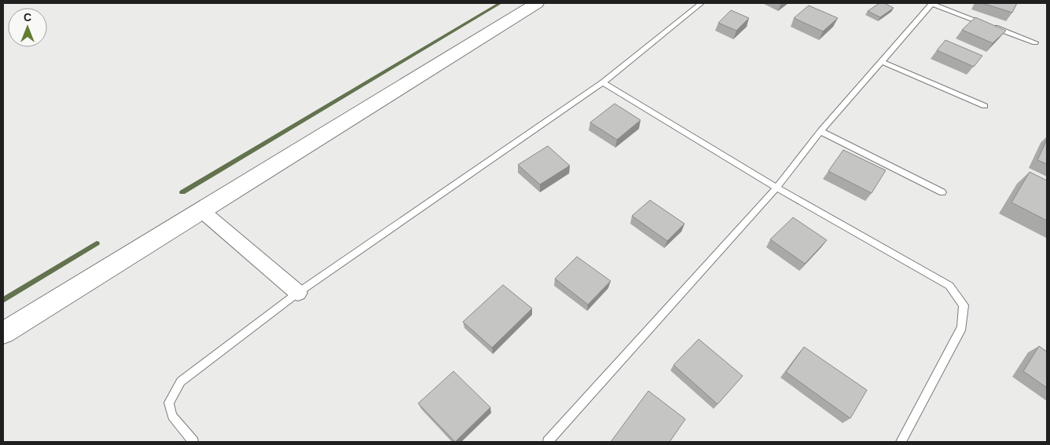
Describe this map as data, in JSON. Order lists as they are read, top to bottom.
{
  "north": "top"
}
